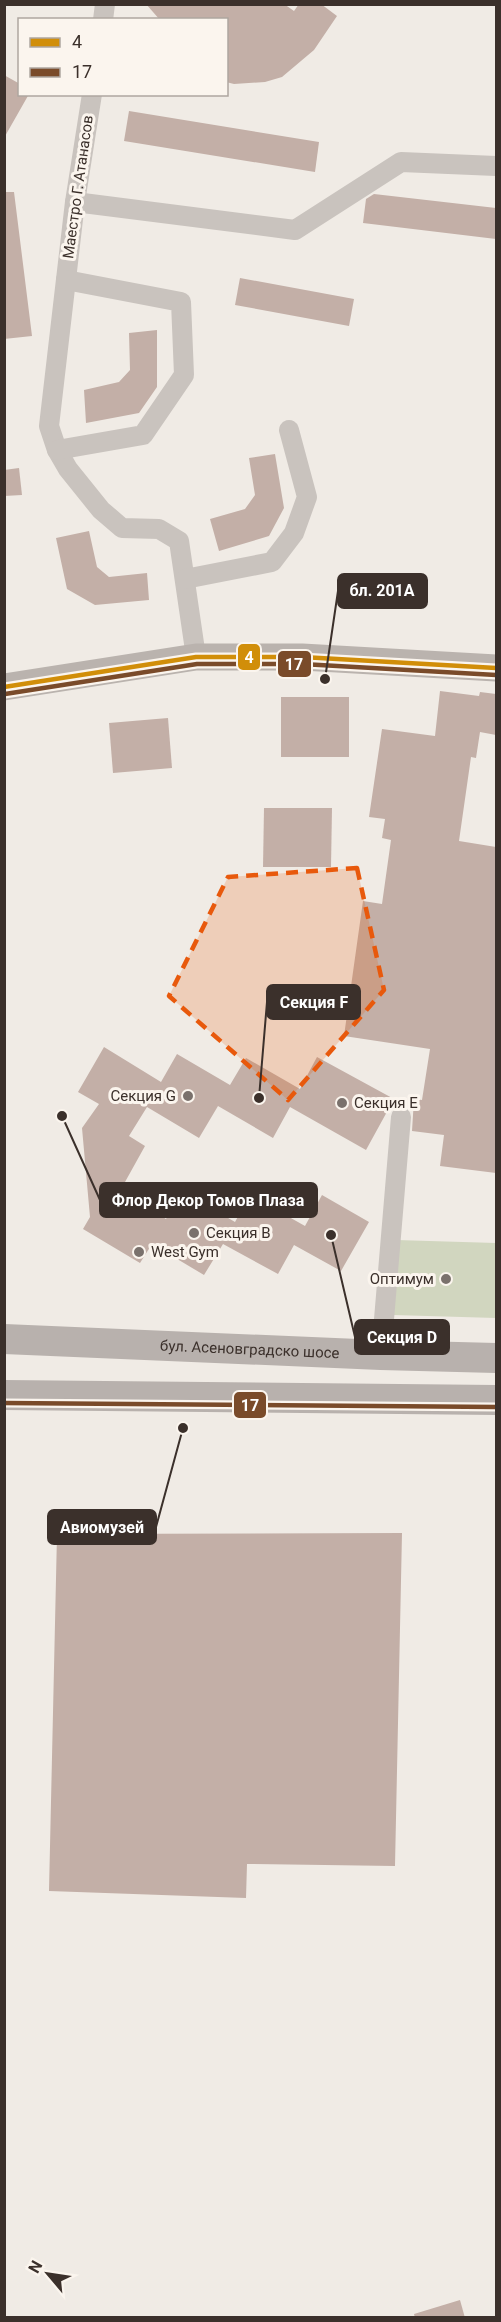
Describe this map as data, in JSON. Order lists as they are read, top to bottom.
{
  "streets": {
    "main road": ["бул. Асеновградско шосе"],
    "street": ["Маестро Г. Атанасов"]
  },
  "places": [
    "бл. 201А",
    "Секция G",
    "Секция F",
    "Секция E",
    "Флор Декор Томов Плаза",
    "Секция B",
    "Секция D",
    "West Gym",
    "Оптимум",
    "Авиомузей"
  ],
  "lines": ["transit line 4", "transit line 17"],
  "legend": ["4", "17"],
  "north": "top left"
}
